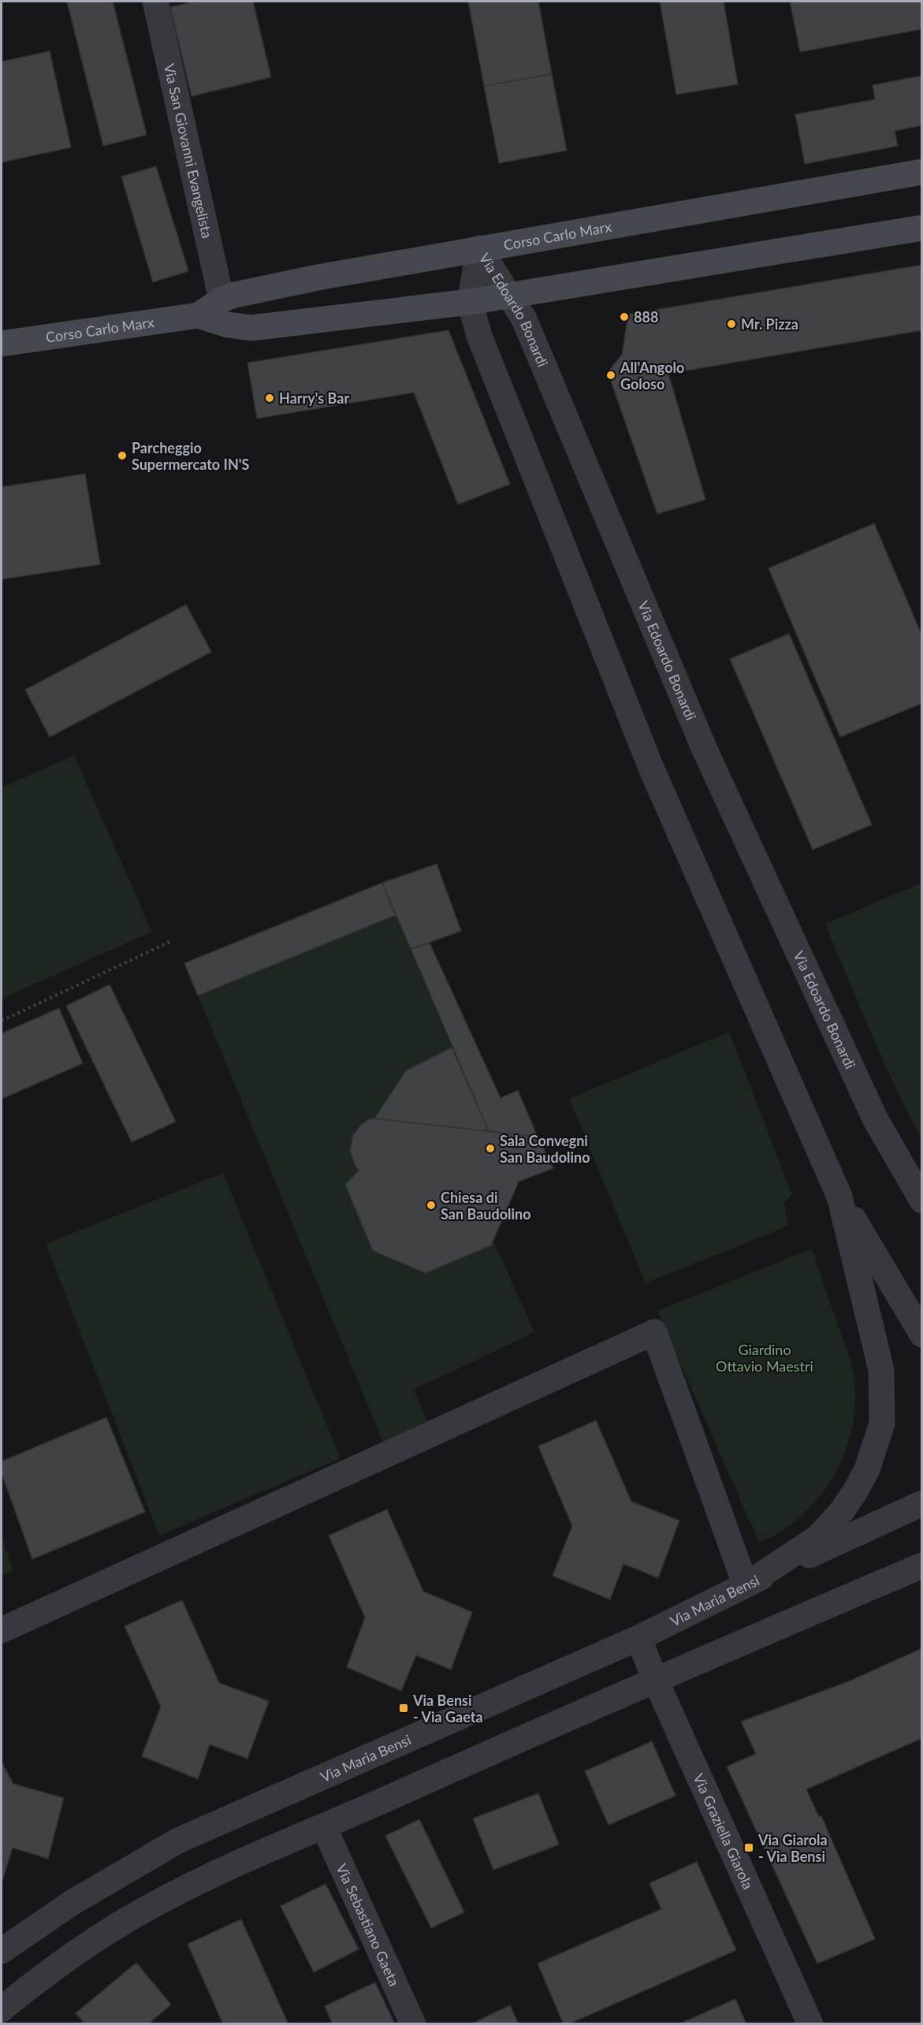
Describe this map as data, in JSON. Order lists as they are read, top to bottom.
{
  "streets": {
    "main road": ["Corso Carlo Marx"],
    "street": [
      "Via San Giovanni Evangelista",
      "Via Edoardo Bonardi",
      "Via Maria Bensi",
      "Via Graziella Giarola",
      "Via Sebastiano Gaeta"
    ]
  },
  "crossings": [
    ["Via San Giovanni Evangelista", "Corso Carlo Marx"],
    ["Corso Carlo Marx", "Via Edoardo Bonardi"],
    ["Via Edoardo Bonardi", "Via Maria Bensi"],
    ["Via Maria Bensi", "Via Graziella Giarola"]
  ],
  "parks": ["Giardino Ottavio Maestri"],
  "places": {
    "other": [
      "888",
      "Mr. Pizza",
      "All'Angolo Goloso",
      "Harry's Bar",
      "Parcheggio Supermercato IN'S",
      "Sala Convegni San Baudolino",
      "Chiesa di San Baudolino"
    ],
    "transit": ["Via Bensi - Via Gaeta", "Via Giarola - Via Bensi"]
  }
}
